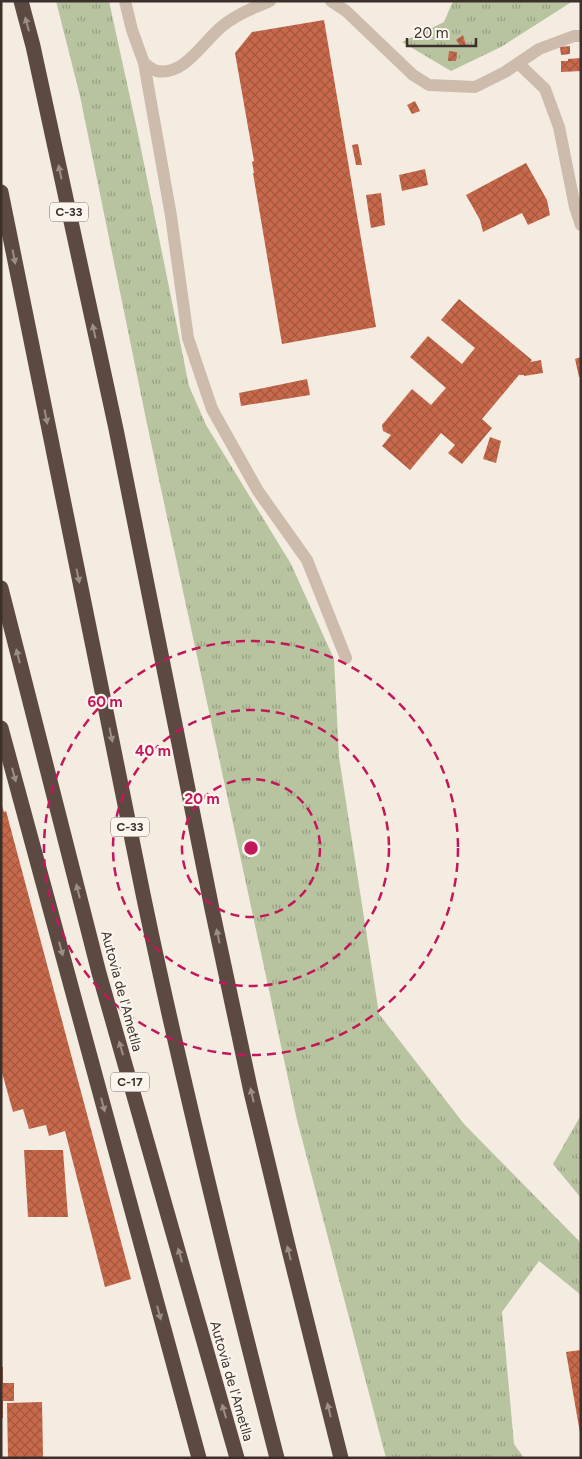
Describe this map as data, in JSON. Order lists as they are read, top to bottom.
{
  "streets": {
    "highway": ["C-33", "Autovia de l'Ametlla", "C-17"]
  },
  "scale_bar": "20 m",
  "rings": ["60 m", "40 m", "20 m"]
}
